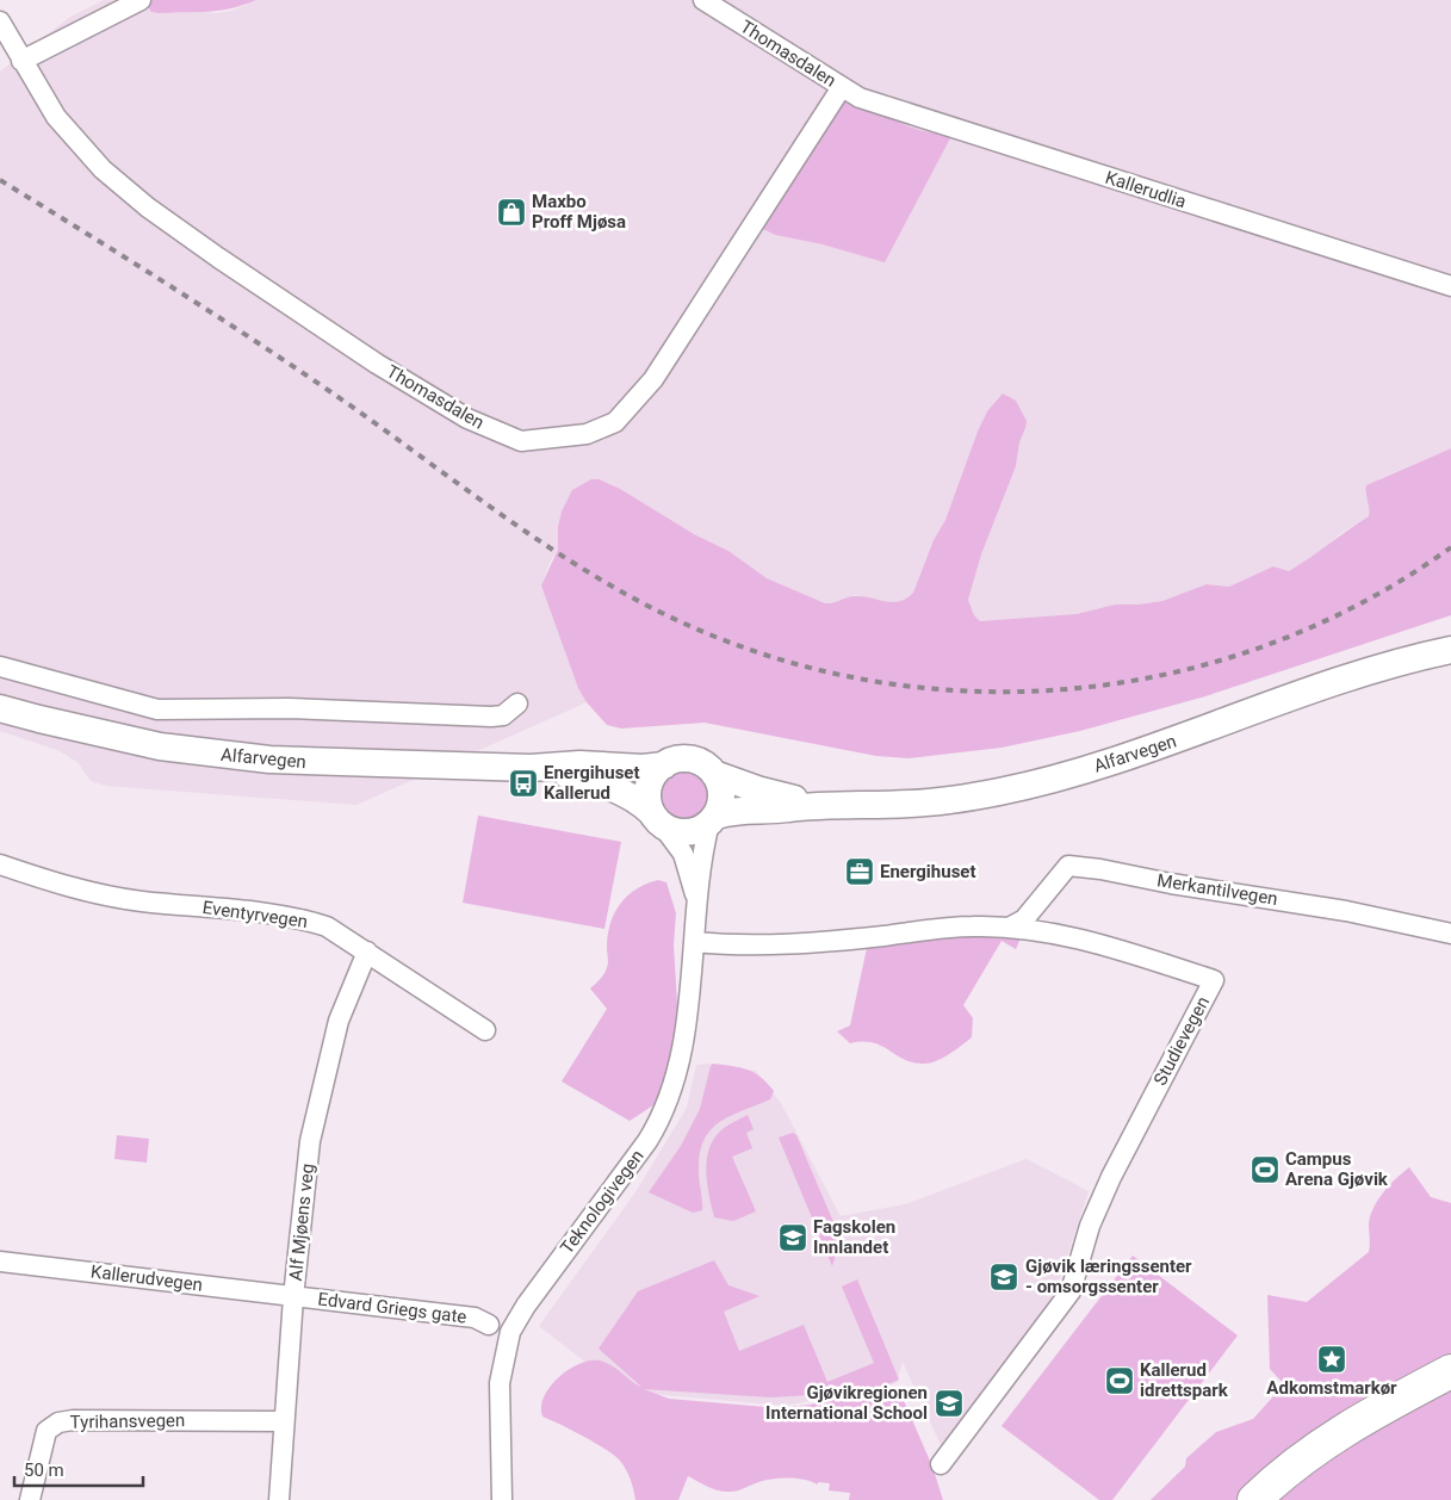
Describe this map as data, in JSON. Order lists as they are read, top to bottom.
{
  "streets": {
    "main road": ["Alfarvegen"],
    "street": [
      "Thomasdalen",
      "Kallerudlia",
      "Merkantilvegen",
      "Eventyrvegen",
      "Studievegen",
      "Teknologivegen",
      "Alf Mjøens veg",
      "Kallerudvegen",
      "Edvard Griegs gate",
      "Tyrihansvegen"
    ]
  },
  "crossings": [
    ["Thomasdalen", "Kallerudlia"],
    ["Alfarvegen", "Teknologivegen"],
    ["Merkantilvegen", "Studievegen"],
    ["Eventyrvegen", "Alf Mjøens veg"],
    ["Studievegen", "Teknologivegen"],
    ["Alf Mjøens veg", "Kallerudvegen"],
    ["Alf Mjøens veg", "Edvard Griegs gate"],
    ["Alf Mjøens veg", "Tyrihansvegen"],
    ["Kallerudvegen", "Edvard Griegs gate"]
  ],
  "places": {
    "shop": ["Maxbo Proff Mjøsa"],
    "bus stop": ["Energihuset Kallerud"],
    "office": ["Energihuset"],
    "sports": ["Campus Arena Gjøvik", "Kallerud idrettspark"],
    "school or university": ["Fagskolen Innlandet", "Gjøvik læringssenter - omsorgssenter", "Gjøvikregionen International School"],
    "place": ["Adkomstmarkør"]
  },
  "scale_bar": "50 m"
}
